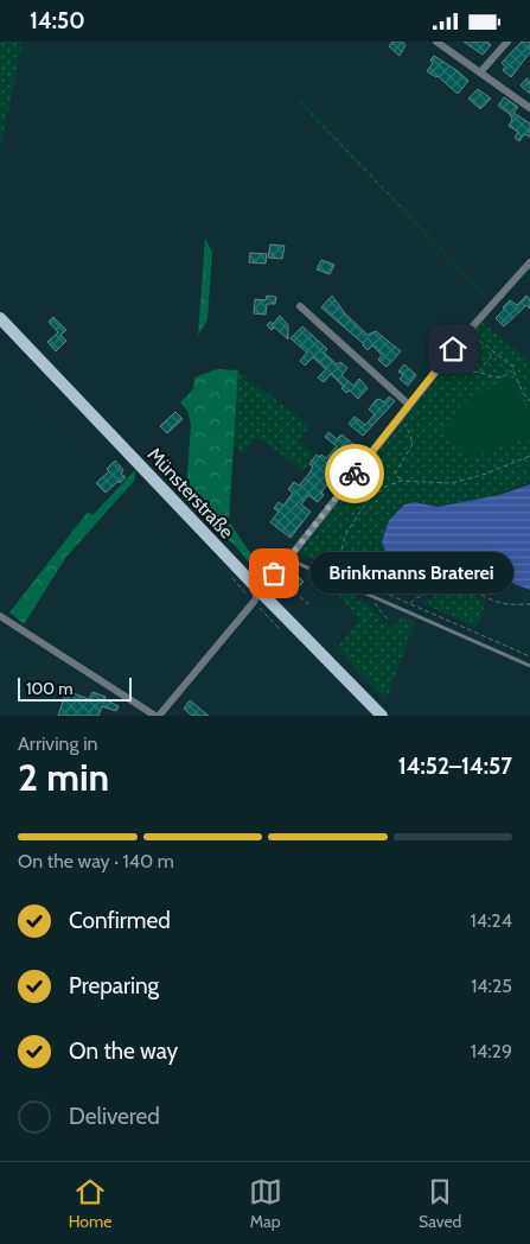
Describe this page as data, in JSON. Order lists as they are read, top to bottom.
{
  "streets": {
    "main road": ["Münsterstraße"]
  },
  "places": ["Brinkmanns Braterei"],
  "scale_bar": "100 m",
  "page": {
    "status": "14:50",
    "bubble": "Brinkmanns Braterei",
    "scale": "100 m",
    "heading": ["2 min", "Arriving in", "14:52–14:57"],
    "bar": "On the way · 140 m",
    "list": [
      ["Confirmed", "14:24"],
      ["Preparing", "14:25"],
      ["On the way", "14:29"],
      "Delivered"
    ],
    "tabs": ["Home", "Map", "Saved"]
  }
}
